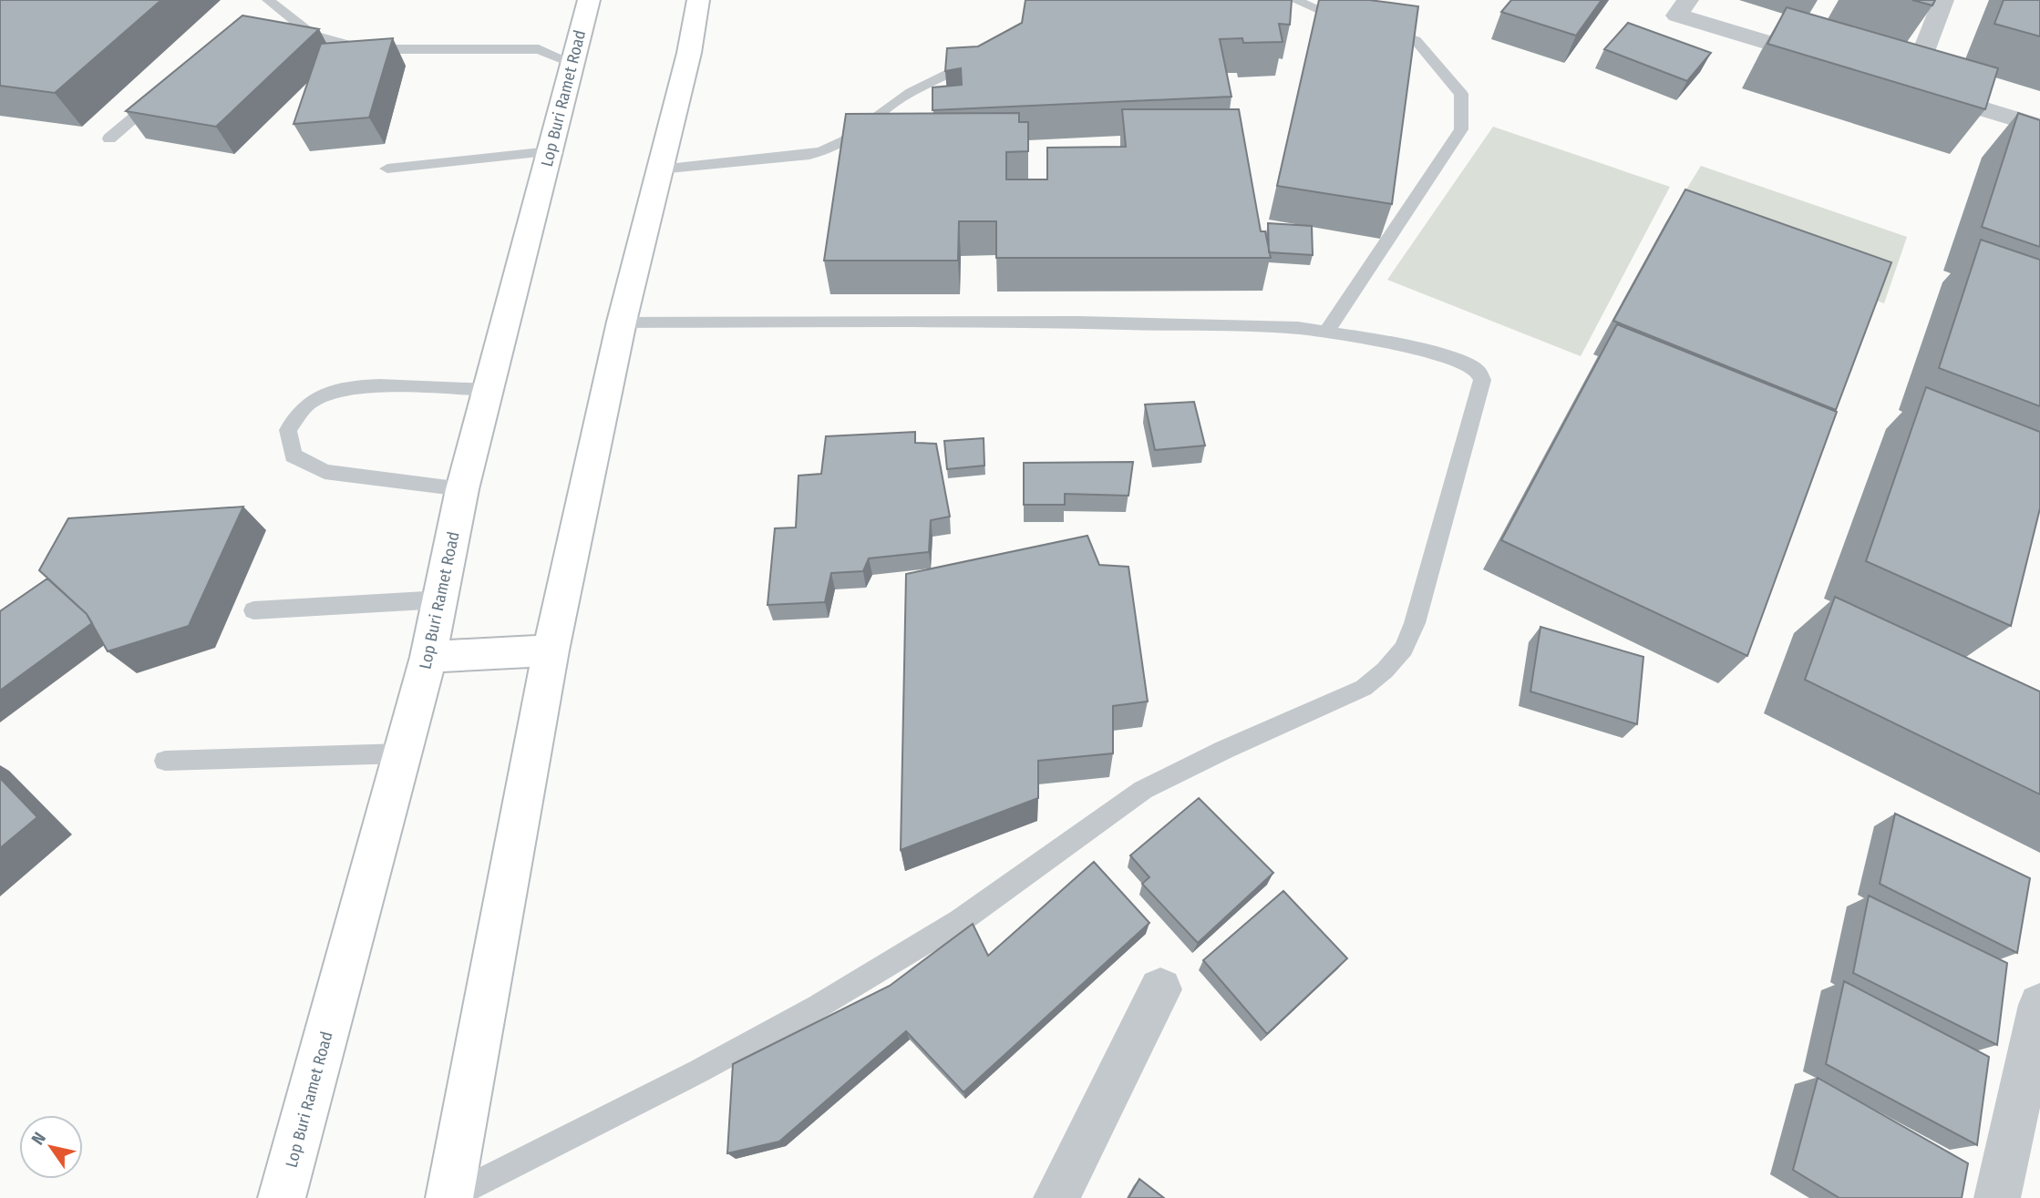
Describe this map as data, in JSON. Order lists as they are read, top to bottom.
{
  "streets": {
    "main road": ["Lop Buri Ramet Road"]
  },
  "north": "top left"
}
